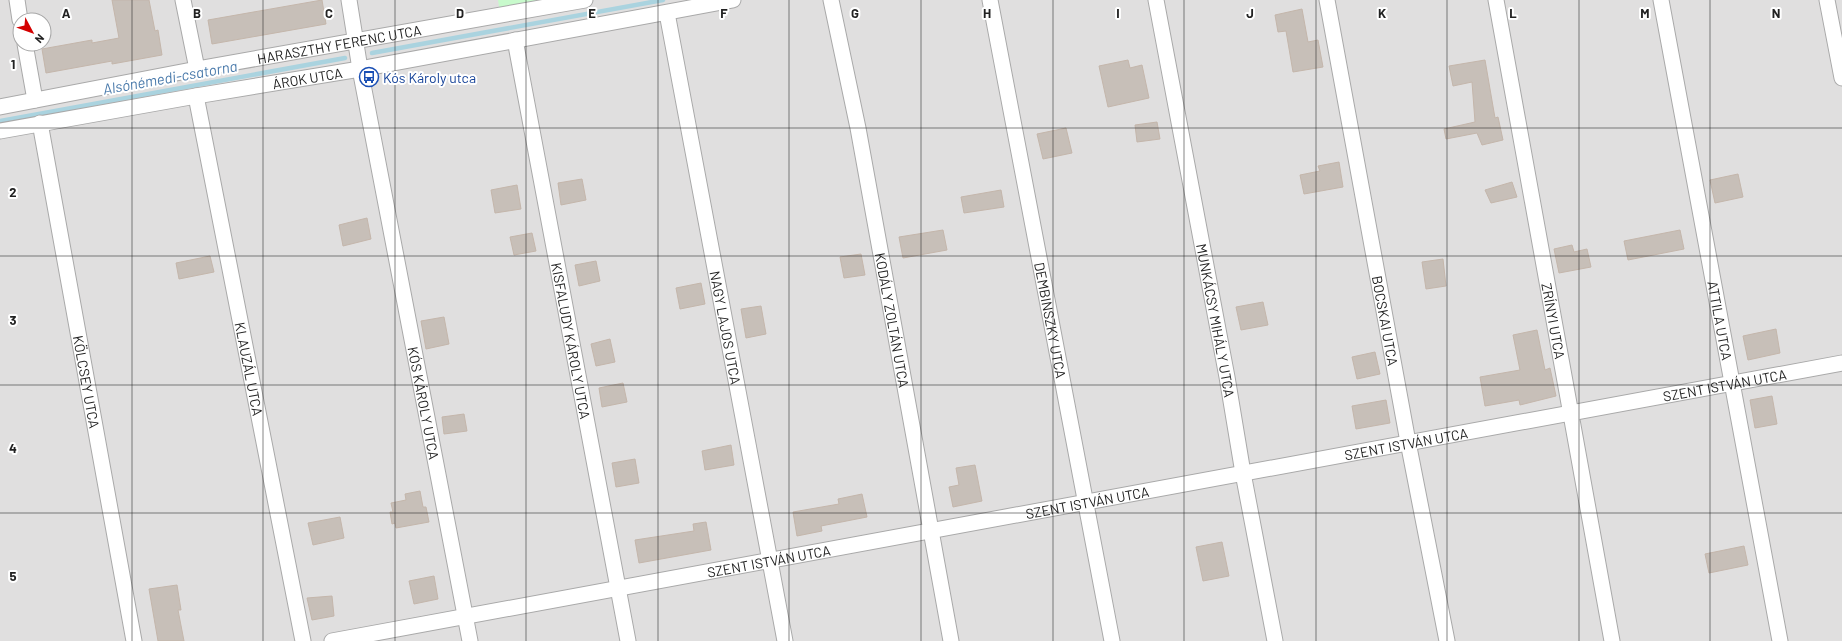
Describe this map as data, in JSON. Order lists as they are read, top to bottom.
{
  "streets": {
    "street": [
      "HARASZTHY FERENC UTCA",
      "ÁROK UTCA",
      "KODÁLY ZOLTÁN UTCA",
      "MUNKÁCSY MIHÁLY UTCA",
      "DEMBINSZKY UTCA",
      "BOCSKAI UTCA",
      "ZRÍNYI UTCA",
      "ATTILA UTCA",
      "NAGY LAJOS UTCA",
      "KISFALUDY KÁROLY UTCA",
      "KLAUZÁL UTCA",
      "KÖLCSEY UTCA",
      "SZENT ISTVÁN UTCA",
      "KÓS KÁROLY UTCA"
    ]
  },
  "crossings": [
    ["HARASZTHY FERENC UTCA", "KÓS KÁROLY UTCA"],
    ["ÁROK UTCA", "NAGY LAJOS UTCA"],
    ["ÁROK UTCA", "KISFALUDY KÁROLY UTCA"],
    ["ÁROK UTCA", "KLAUZÁL UTCA"],
    ["ÁROK UTCA", "KÖLCSEY UTCA"],
    ["ÁROK UTCA", "KÓS KÁROLY UTCA"],
    ["KODÁLY ZOLTÁN UTCA", "SZENT ISTVÁN UTCA"],
    ["MUNKÁCSY MIHÁLY UTCA", "SZENT ISTVÁN UTCA"],
    ["DEMBINSZKY UTCA", "SZENT ISTVÁN UTCA"],
    ["BOCSKAI UTCA", "SZENT ISTVÁN UTCA"],
    ["ZRÍNYI UTCA", "SZENT ISTVÁN UTCA"],
    ["ATTILA UTCA", "SZENT ISTVÁN UTCA"],
    ["NAGY LAJOS UTCA", "SZENT ISTVÁN UTCA"],
    ["KISFALUDY KÁROLY UTCA", "SZENT ISTVÁN UTCA"],
    ["SZENT ISTVÁN UTCA", "KÓS KÁROLY UTCA"]
  ],
  "water": ["Alsónémedi-csatorna"],
  "places": {
    "bus stop": ["Kós Károly utca"]
  },
  "north": "bottom right",
  "grid": {
    "columns": [
      "A",
      "B",
      "C",
      "D",
      "E",
      "F",
      "G",
      "H",
      "I",
      "J",
      "K",
      "L",
      "M",
      "N"
    ],
    "rows": [
      "1",
      "2",
      "3",
      "4",
      "5"
    ]
  }
}
